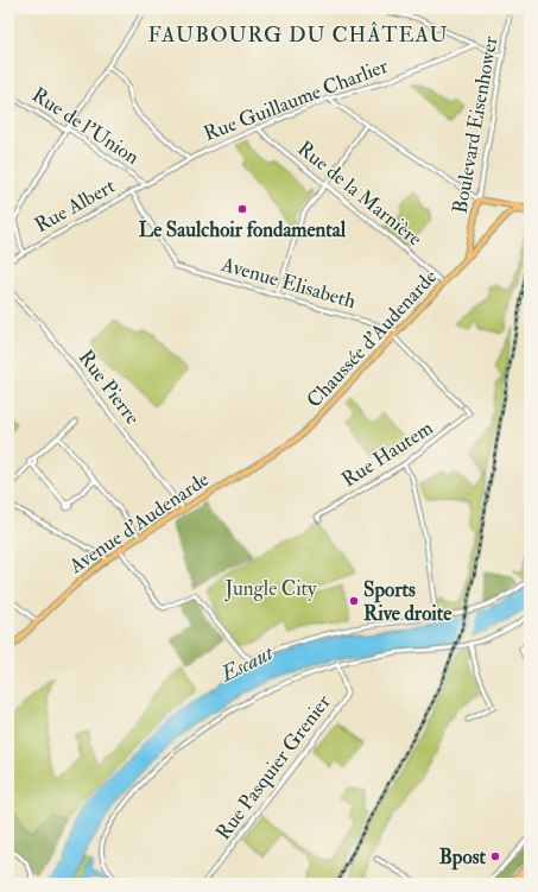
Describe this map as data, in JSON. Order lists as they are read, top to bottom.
{
  "streets": {
    "main road": ["Boulevard Eisenhower", "Chaussée d'Audenarde", "Avenue d'Audenarde"],
    "street": [
      "Rue Guillaume Charlier",
      "Rue de l'Union",
      "Rue de la Marnière",
      "Rue Albert",
      "Avenue Elisabeth",
      "Rue Pierre",
      "Rue Hautem",
      "Rue Pasquier Grenier"
    ]
  },
  "crossings": [
    ["Rue Guillaume Charlier", "Rue de l'Union"],
    ["Rue Guillaume Charlier", "Rue de la Marnière"],
    ["Rue Guillaume Charlier", "Rue Albert"],
    ["Rue Guillaume Charlier", "Avenue Elisabeth"],
    ["Rue de la Marnière", "Chaussée d'Audenarde"],
    ["Rue Albert", "Avenue Elisabeth"],
    ["Avenue Elisabeth", "Chaussée d'Audenarde"],
    ["Chaussée d'Audenarde", "Rue Hautem"],
    ["Chaussée d'Audenarde", "Avenue d'Audenarde"],
    ["Rue Pierre", "Avenue d'Audenarde"]
  ],
  "districts": ["FAUBOURG DU CHÂTEAU"],
  "water": ["Escaut"],
  "parks": ["Jungle City"],
  "places": ["Le Saulchoir fondamental", "Sports Rive droite", "Bpost"]
}
